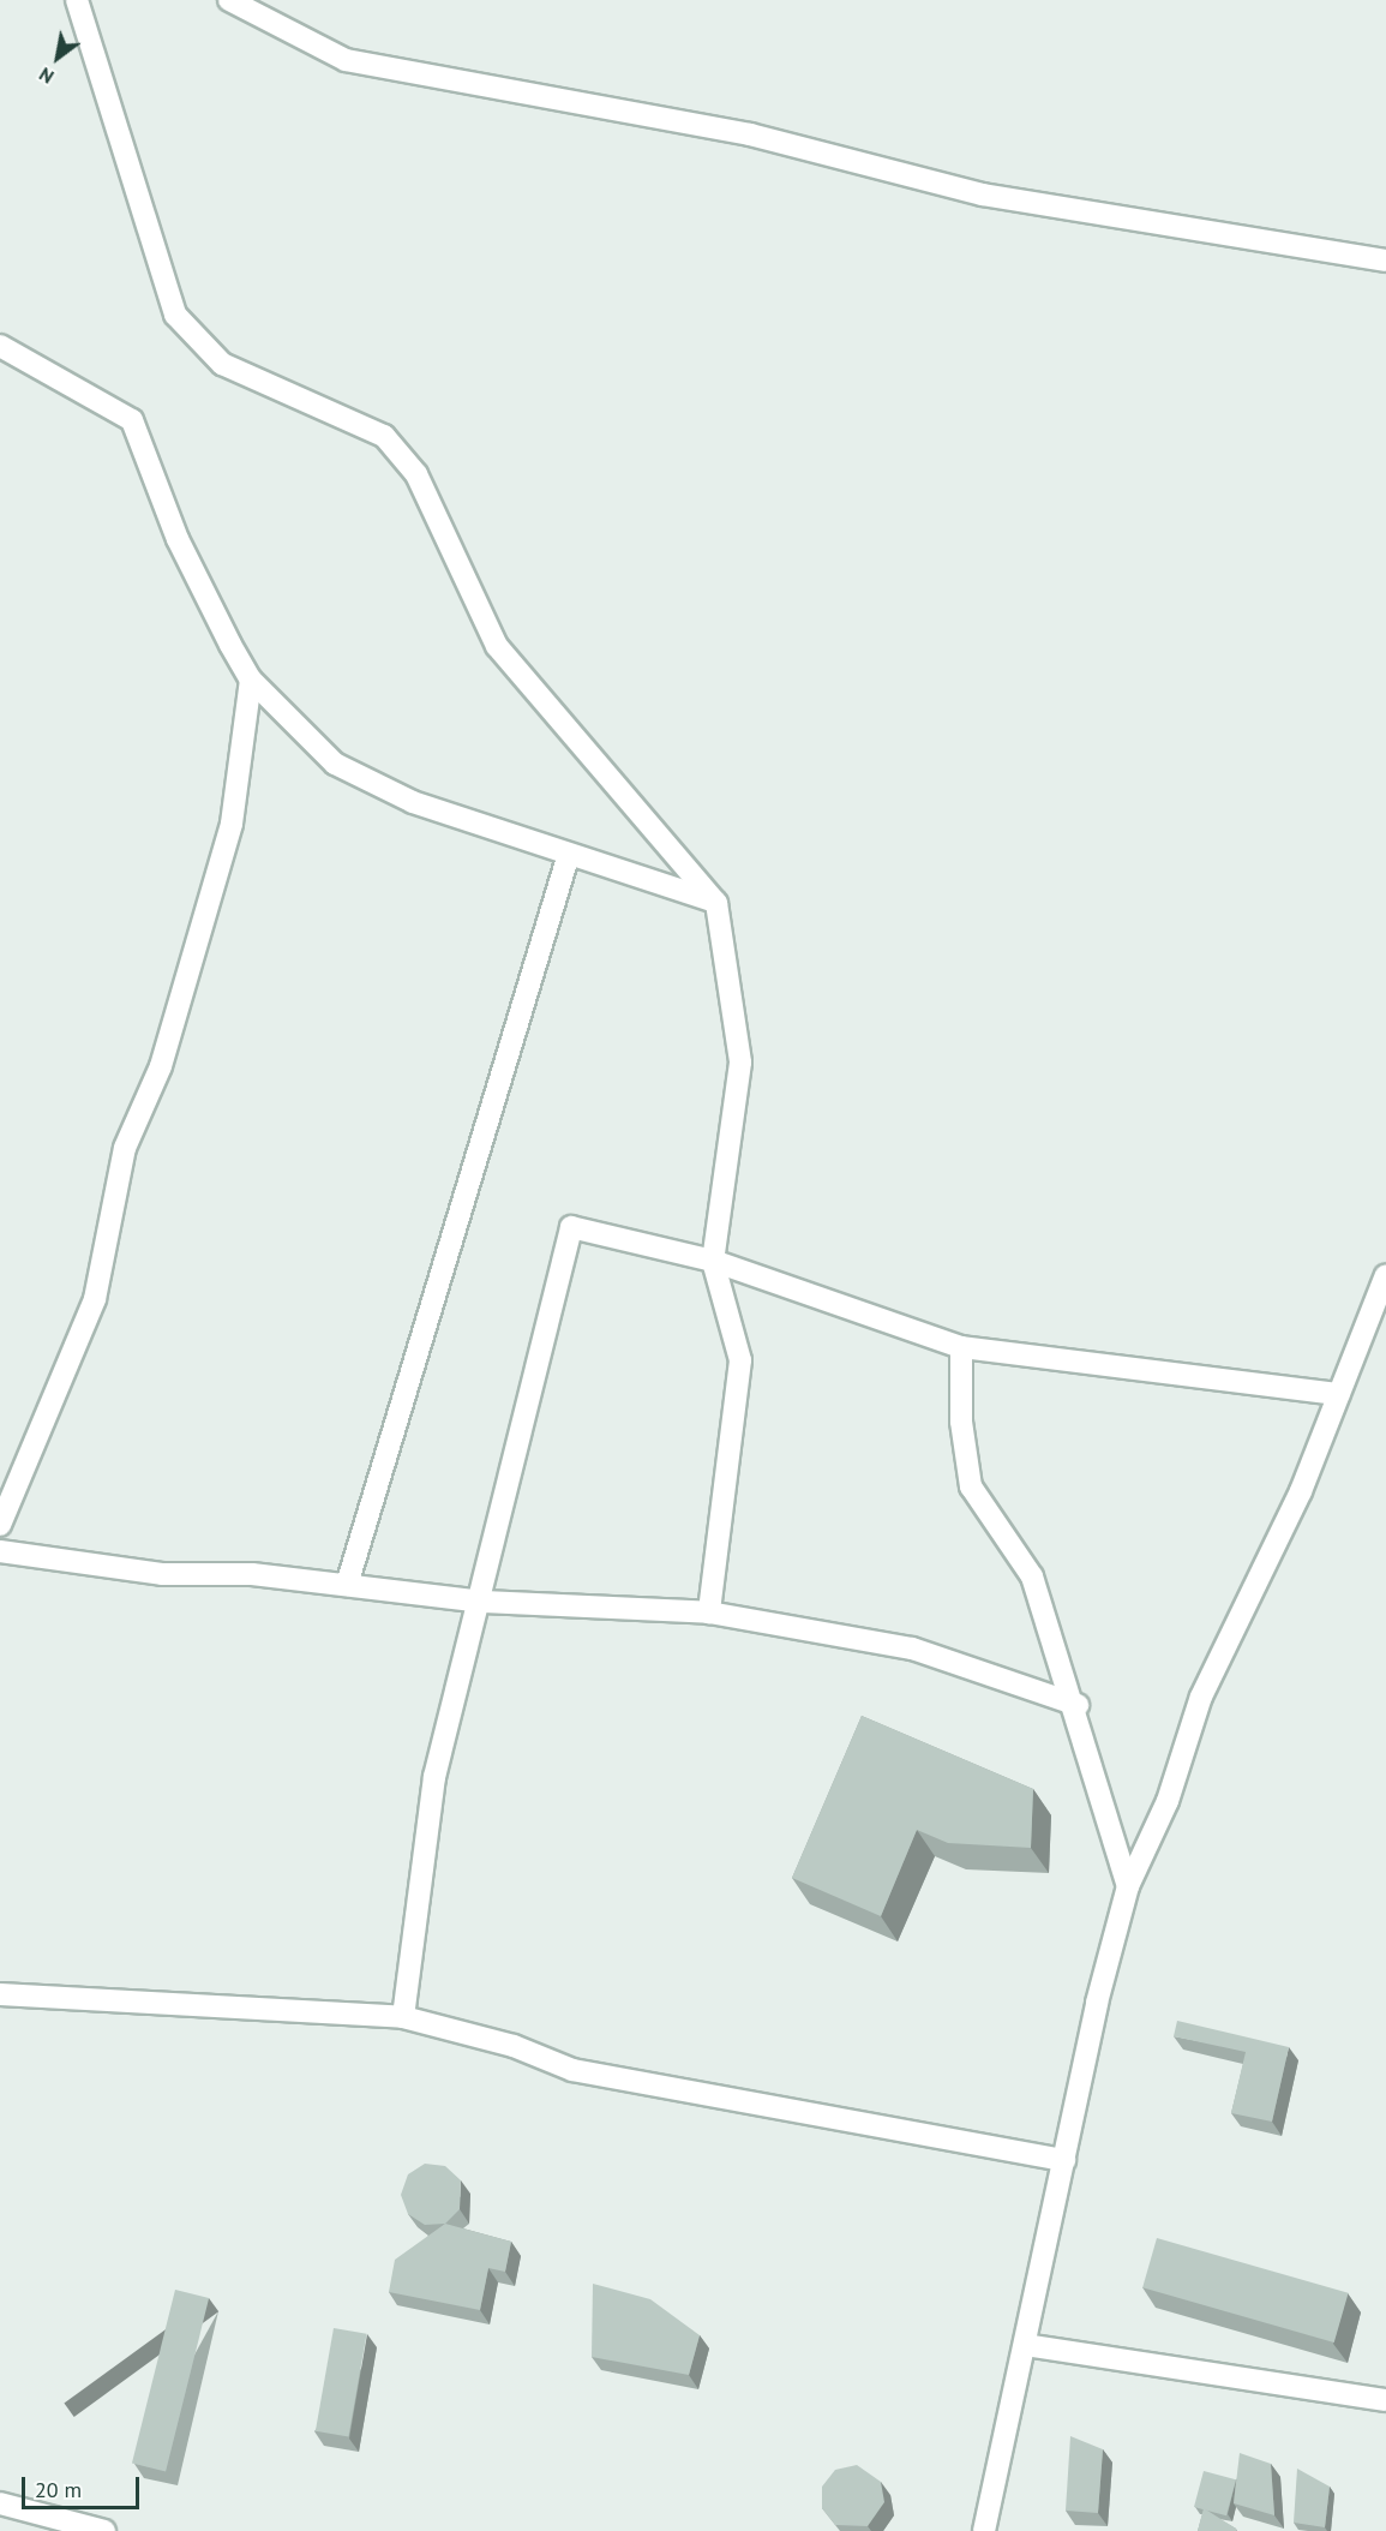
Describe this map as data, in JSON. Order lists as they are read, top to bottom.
{
  "scale_bar": "20 m",
  "north": "bottom left"
}
